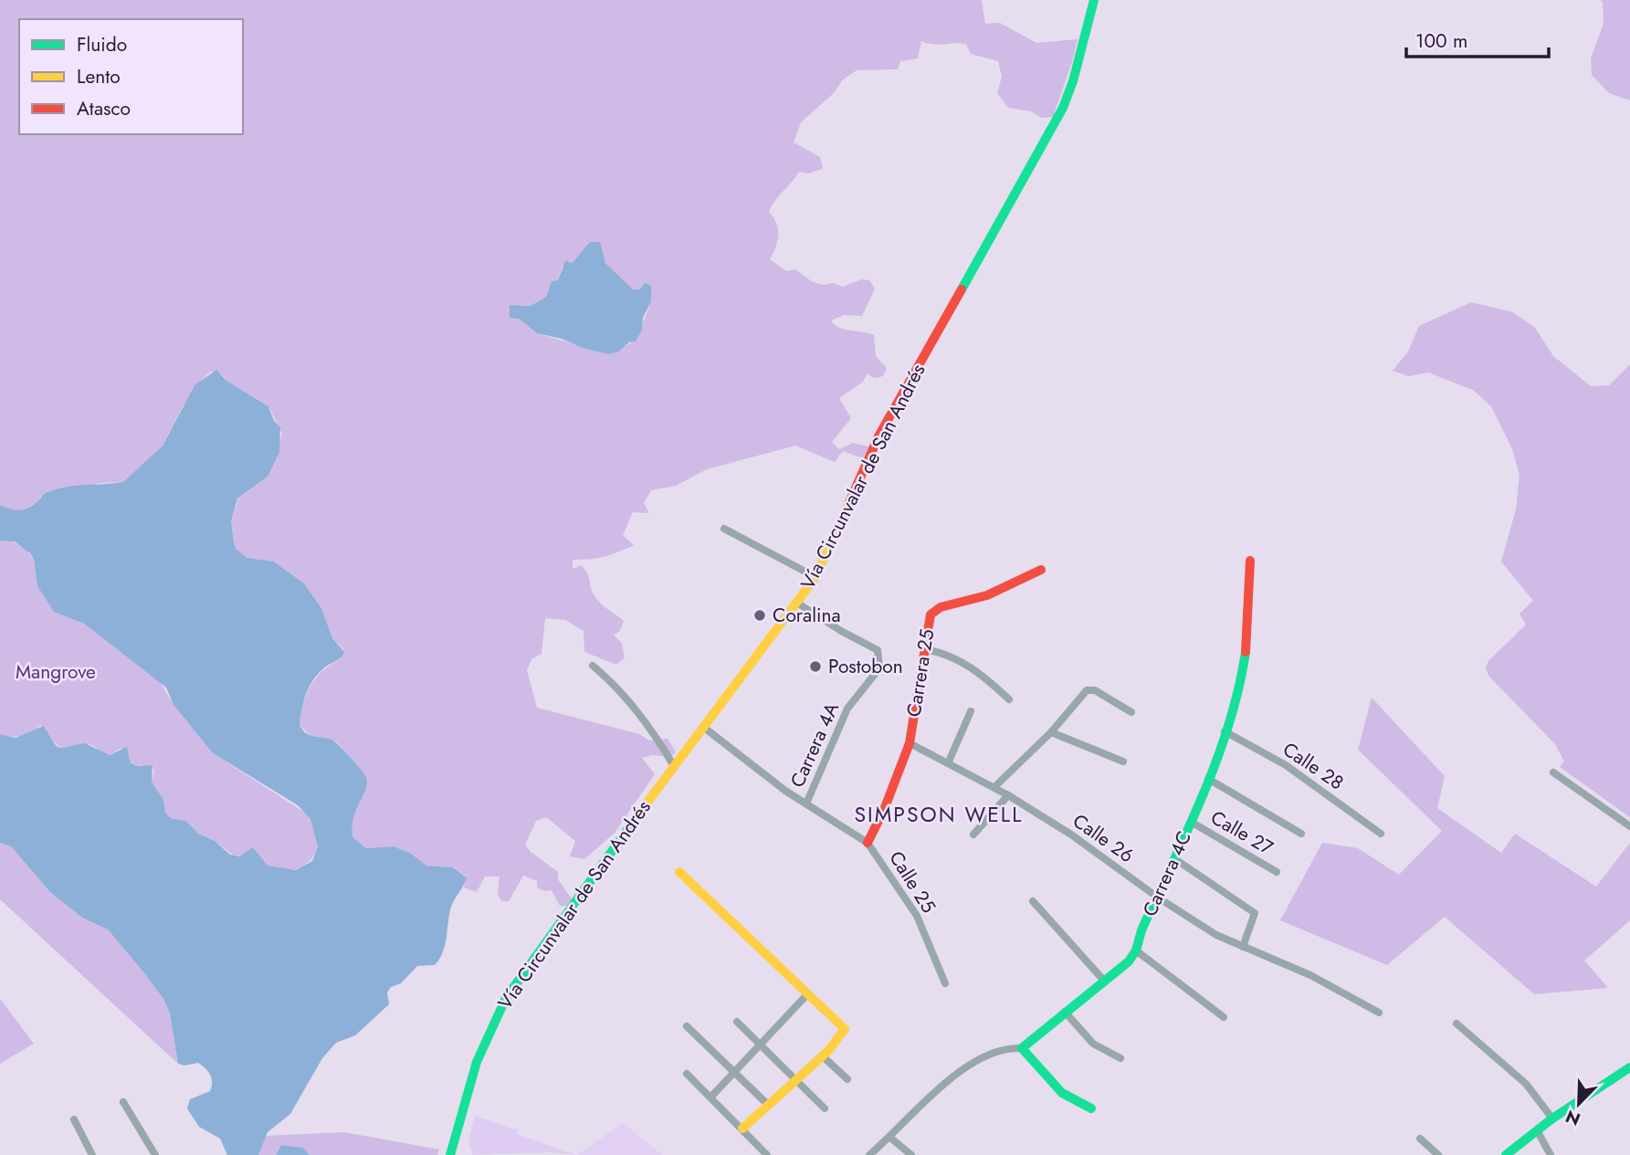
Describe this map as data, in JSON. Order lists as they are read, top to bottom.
{
  "streets": {
    "main road": ["Vía Circunvalar de San Andrés", "Carrera 25", "Carrera 4C"],
    "street": [
      "Carrera 4A",
      "Calle 28",
      "Calle 27",
      "Calle 26",
      "Calle 25"
    ]
  },
  "crossings": [
    ["Vía Circunvalar de San Andrés", "Carrera 4A"],
    ["Vía Circunvalar de San Andrés", "Calle 25"],
    ["Carrera 25", "Calle 26"],
    ["Carrera 25", "Calle 25"],
    ["Carrera 4A", "Calle 25"],
    ["Calle 28", "Carrera 4C"],
    ["Calle 27", "Carrera 4C"],
    ["Calle 26", "Carrera 4C"]
  ],
  "districts": ["SIMPSON WELL"],
  "parks": ["Mangrove"],
  "places": ["Coralina", "Postobon"],
  "legend": ["Fluido", "Lento", "Atasco"],
  "scale_bar": "100 m",
  "north": "bottom left"
}
